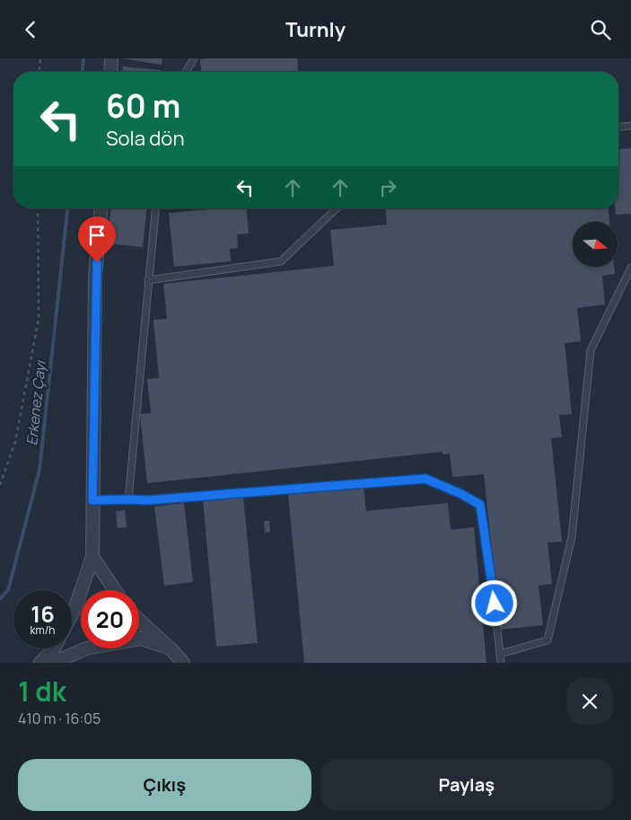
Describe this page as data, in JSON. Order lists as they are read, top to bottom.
{
  "water": ["Erkenez Çayı"],
  "north": "right",
  "page": {
    "header": "Turnly",
    "turn": ["60 m", "Sola dön"],
    "speed": "16 km/h",
    "limit": "20",
    "heading": ["1 dk", "410 m · 16:05"],
    "buttons": ["Çıkış", "Paylaş"]
  }
}
